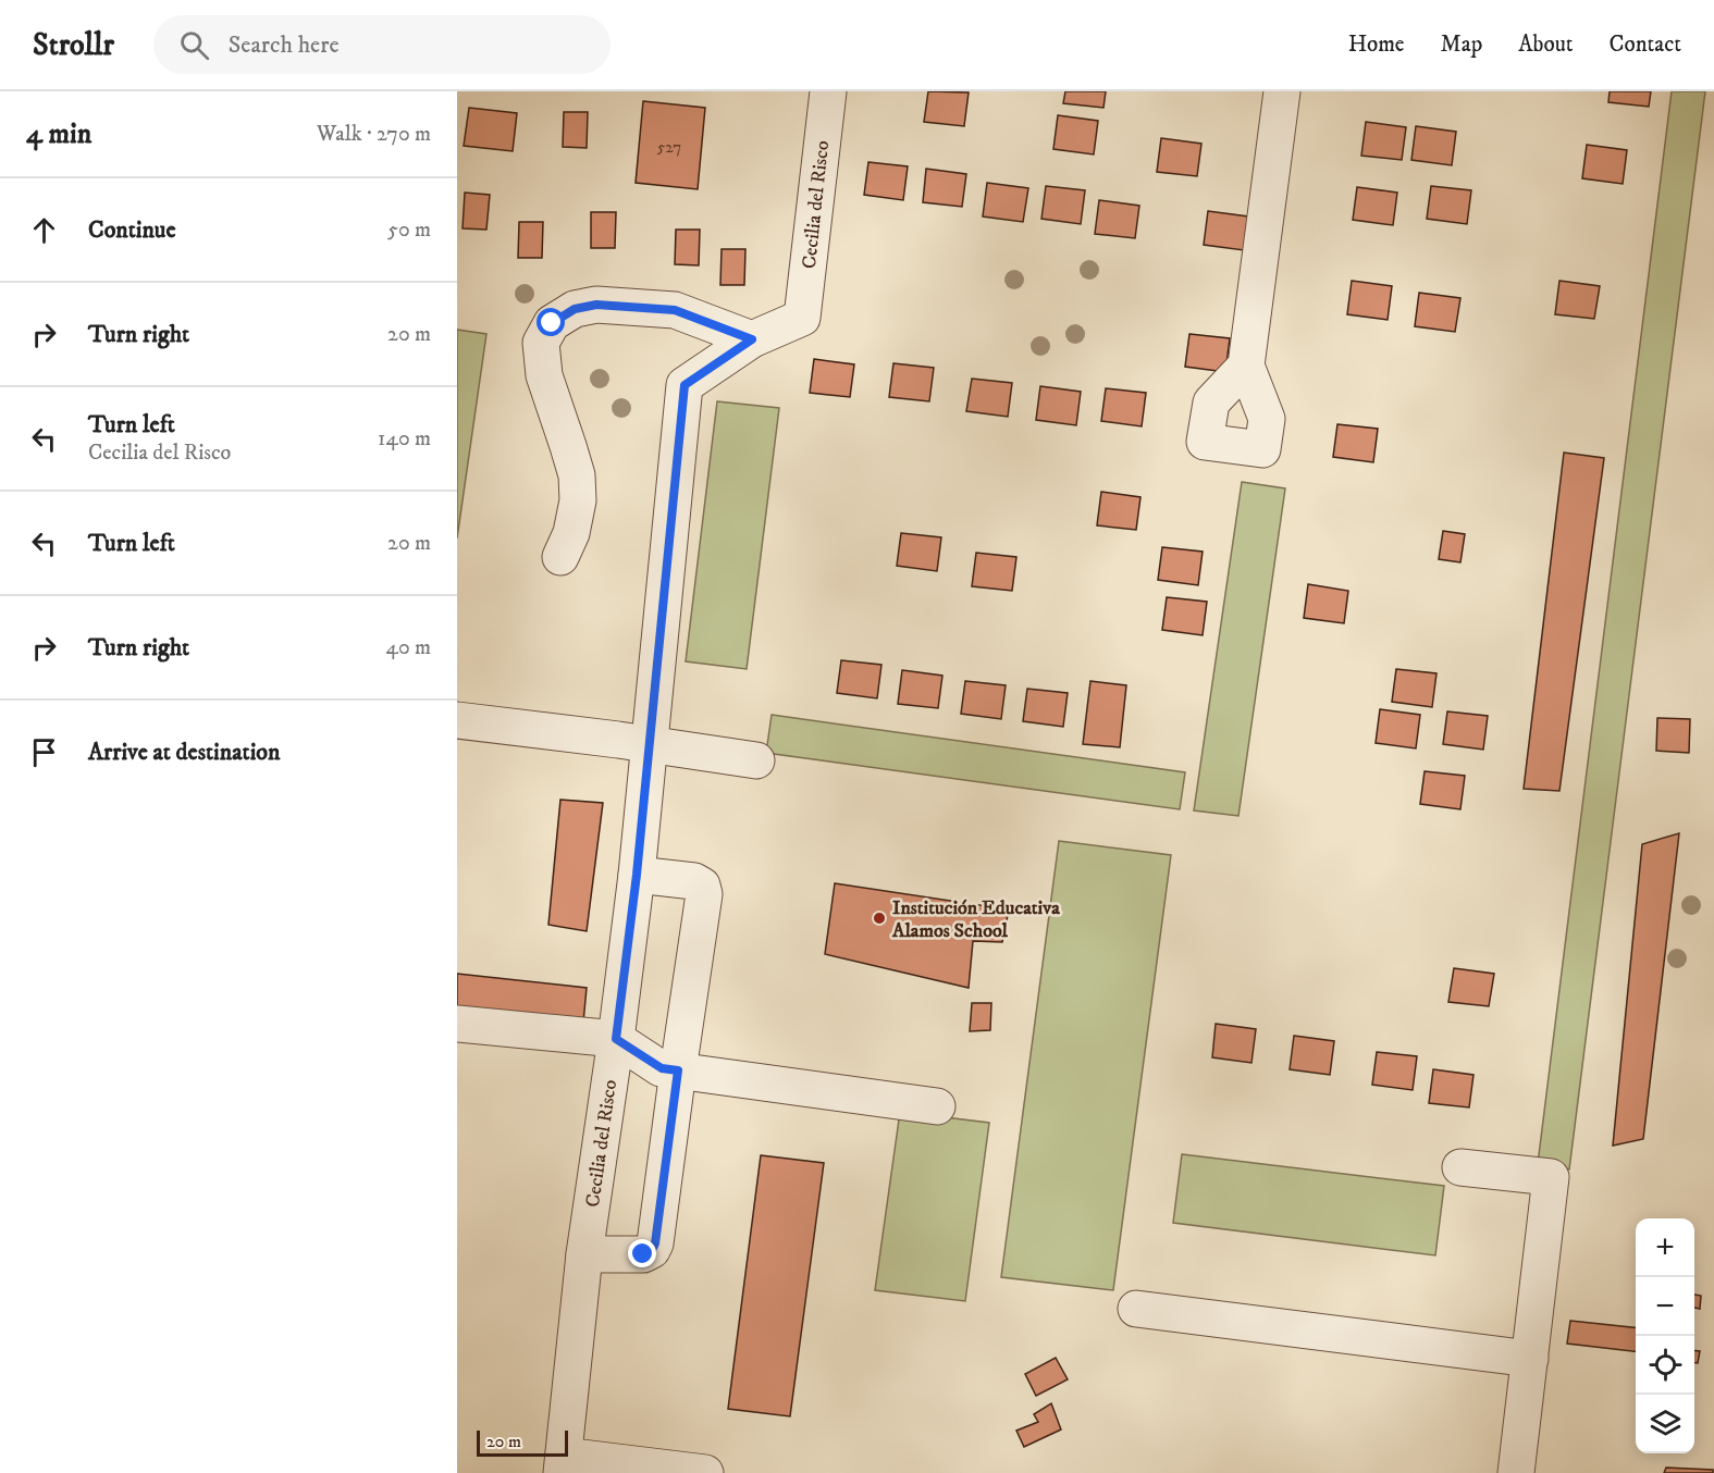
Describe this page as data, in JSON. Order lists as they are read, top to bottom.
{
  "streets": {
    "street": ["Cecilia del Risco"]
  },
  "places": ["Institución Educativa Alamos School"],
  "house_numbers": ["527"],
  "scale_bar": "20 m",
  "page": {
    "header": "Strollr",
    "search": "Search here",
    "nav": [
      "Home",
      "Map",
      "About",
      "Contact"
    ],
    "heading": ["4 min", "Walk · 270 m"],
    "list": [
      ["Continue", "50 m"],
      ["Turn right", "20 m"],
      ["Turn left", "Cecilia del Risco", "140 m"],
      ["Turn left", "20 m"],
      ["Turn right", "40 m"],
      "Arrive at destination"
    ],
    "map_buttons": ["+", "−"],
    "scale": "20 m"
  }
}
